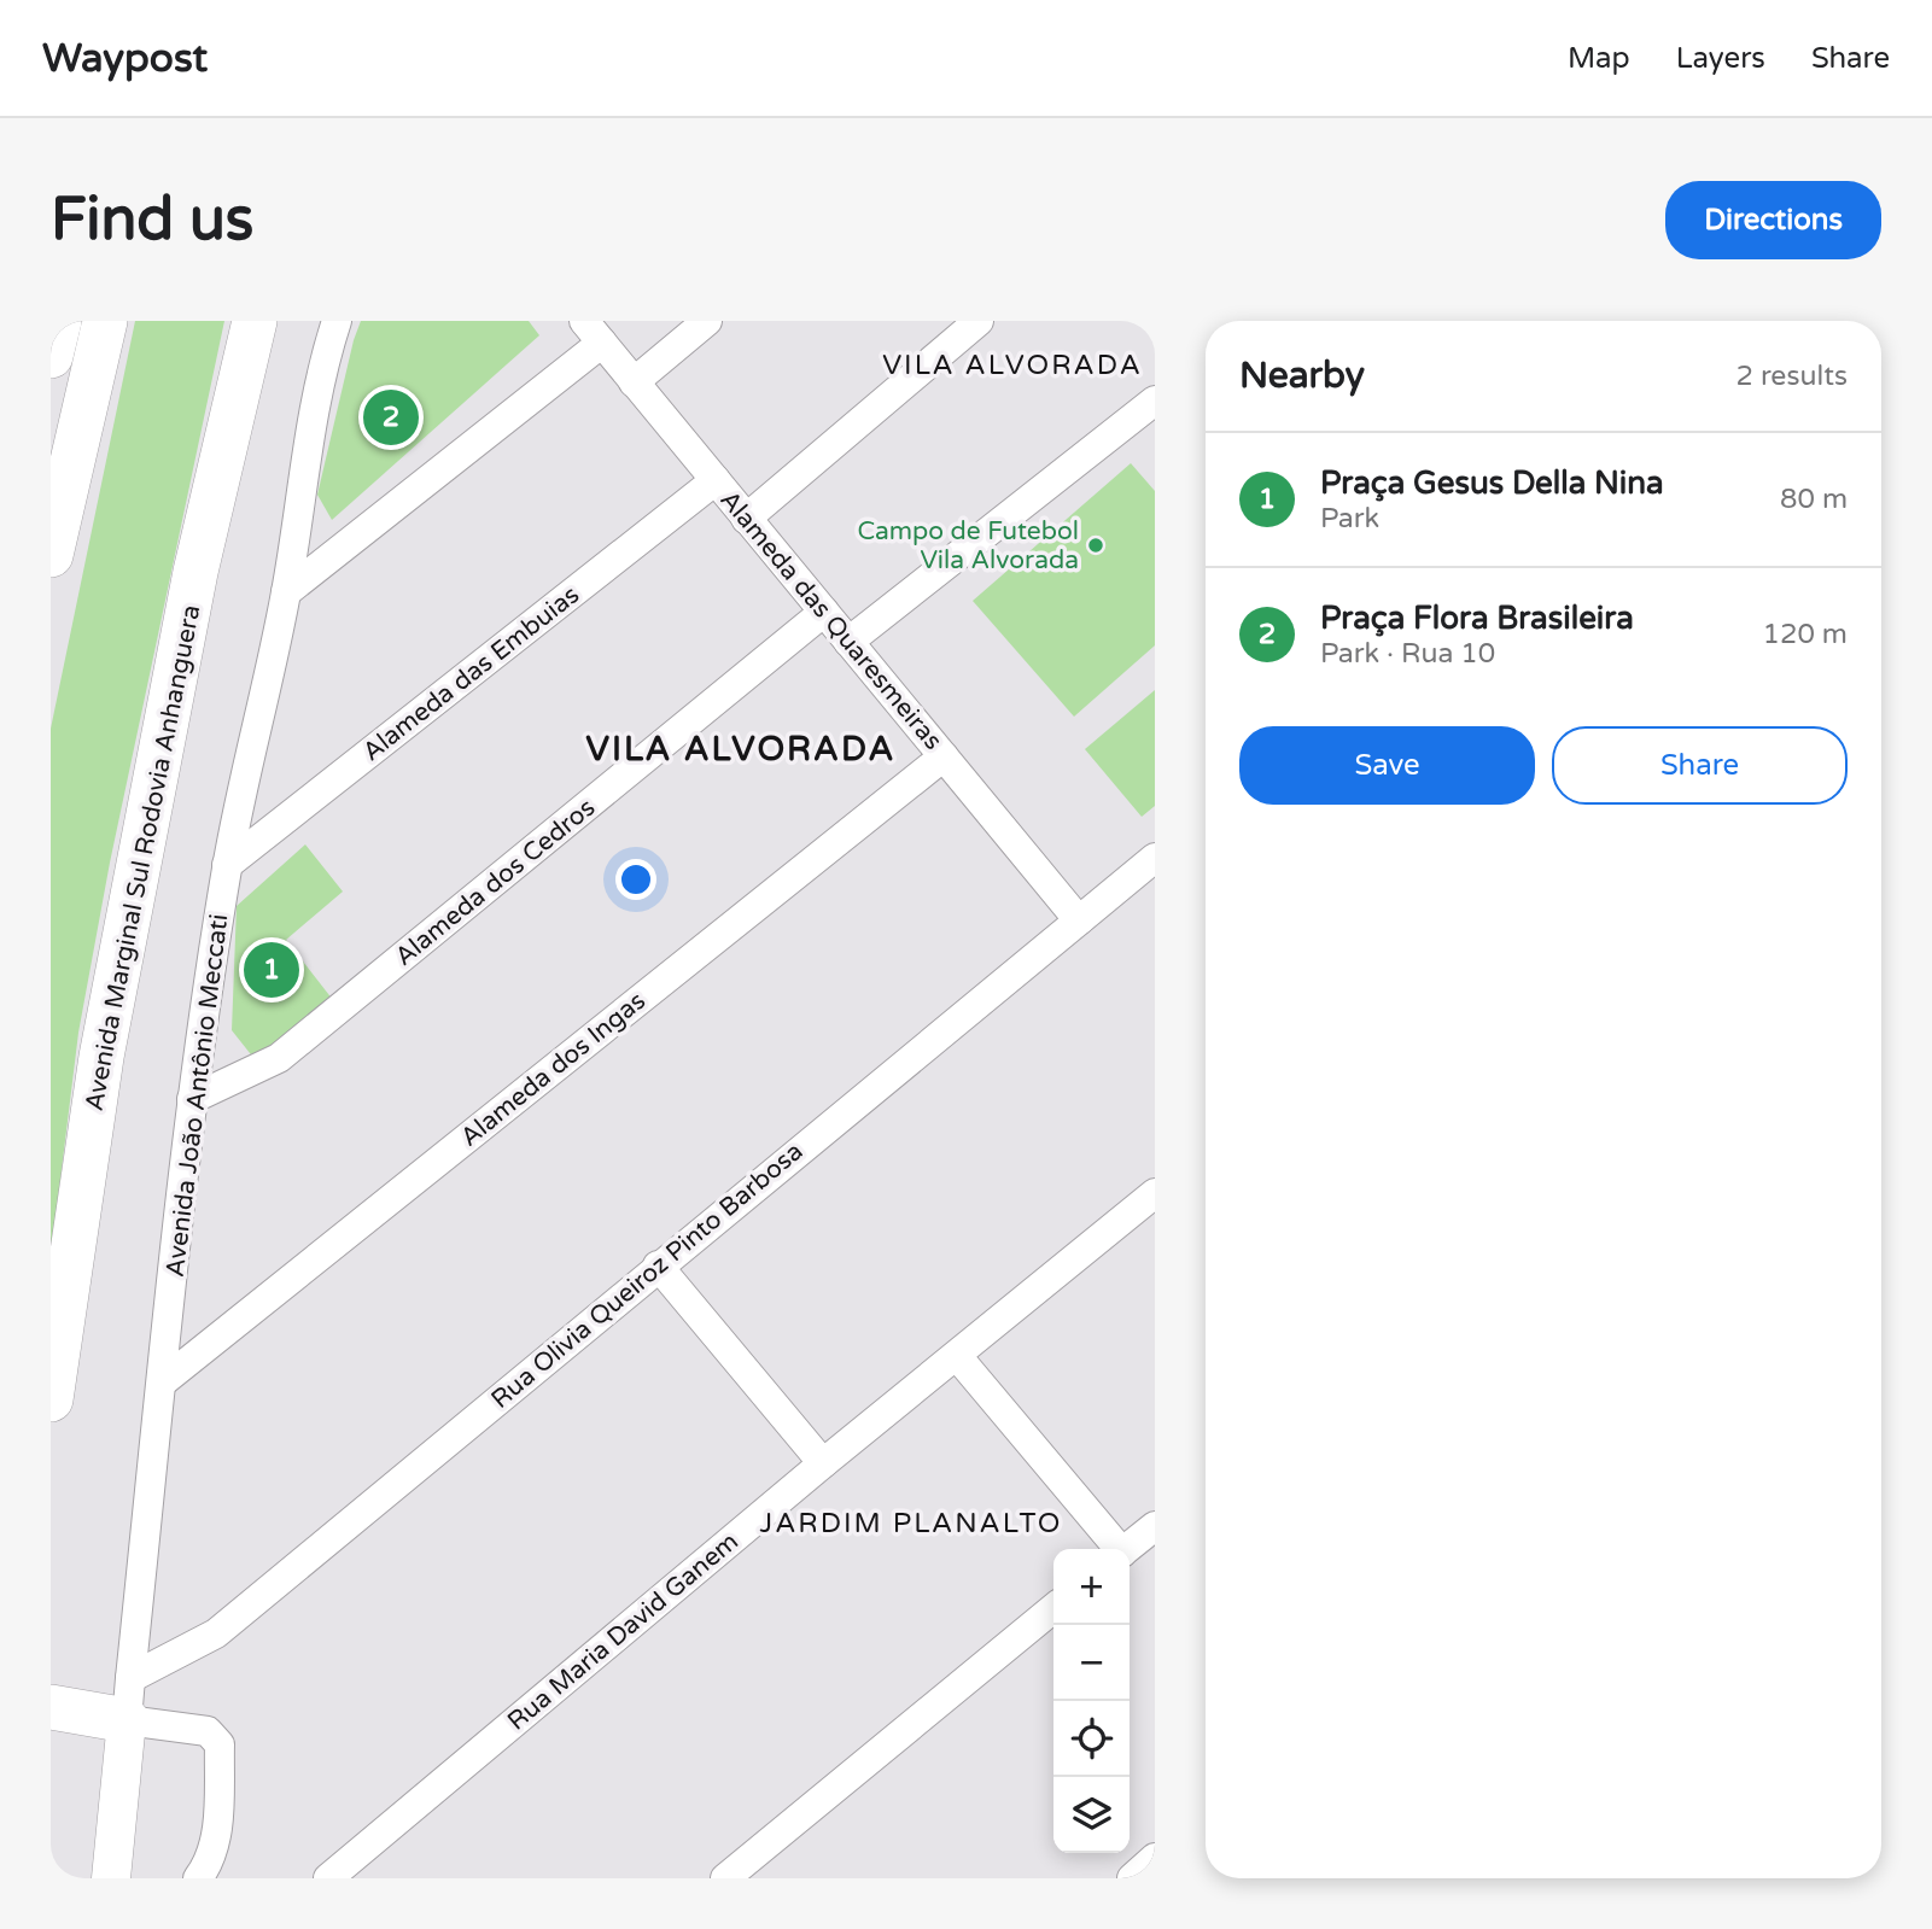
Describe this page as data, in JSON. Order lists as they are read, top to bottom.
{
  "streets": {
    "highway": ["Avenida Marginal Sul Rodovia Anhanguera"],
    "main road": ["Avenida João Antônio Meccati"],
    "street": [
      "Alameda das Quaresmeiras",
      "Alameda das Embuias",
      "Alameda dos Cedros",
      "Alameda dos Ingas",
      "Rua Olivia Queiroz Pinto Barbosa",
      "Rua Maria David Ganem"
    ]
  },
  "crossings": [
    ["Alameda das Quaresmeiras", "Alameda das Embuias"],
    ["Alameda das Quaresmeiras", "Alameda dos Cedros"],
    ["Alameda das Quaresmeiras", "Alameda dos Ingas"],
    ["Alameda das Quaresmeiras", "Rua Olivia Queiroz Pinto Barbosa"],
    ["Alameda das Embuias", "Avenida João Antônio Meccati"],
    ["Alameda dos Cedros", "Avenida João Antônio Meccati"],
    ["Alameda dos Ingas", "Avenida João Antônio Meccati"],
    ["Avenida João Antônio Meccati", "Rua Olivia Queiroz Pinto Barbosa"]
  ],
  "districts": ["VILA ALVORADA", "VILA ALVORADA", "JARDIM PLANALTO"],
  "places": ["Campo de Futebol Vila Alvorada"],
  "page": {
    "header": "Waypost",
    "nav": ["Map", "Layers", "Share"],
    "buttons": [
      "Directions",
      ["Save", "Share"]
    ],
    "title": "Find us",
    "heading": ["Nearby", "2 results"],
    "pins": ["2", "1"],
    "list": [
      {
        "mark": "1",
        "name": "Praça Gesus Della Nina",
        "note": "Park",
        "value": "80 m"
      },
      {
        "mark": "2",
        "name": "Praça Flora Brasileira",
        "note": "Park · Rua 10",
        "value": "120 m"
      }
    ],
    "map_buttons": ["+", "−"]
  }
}
